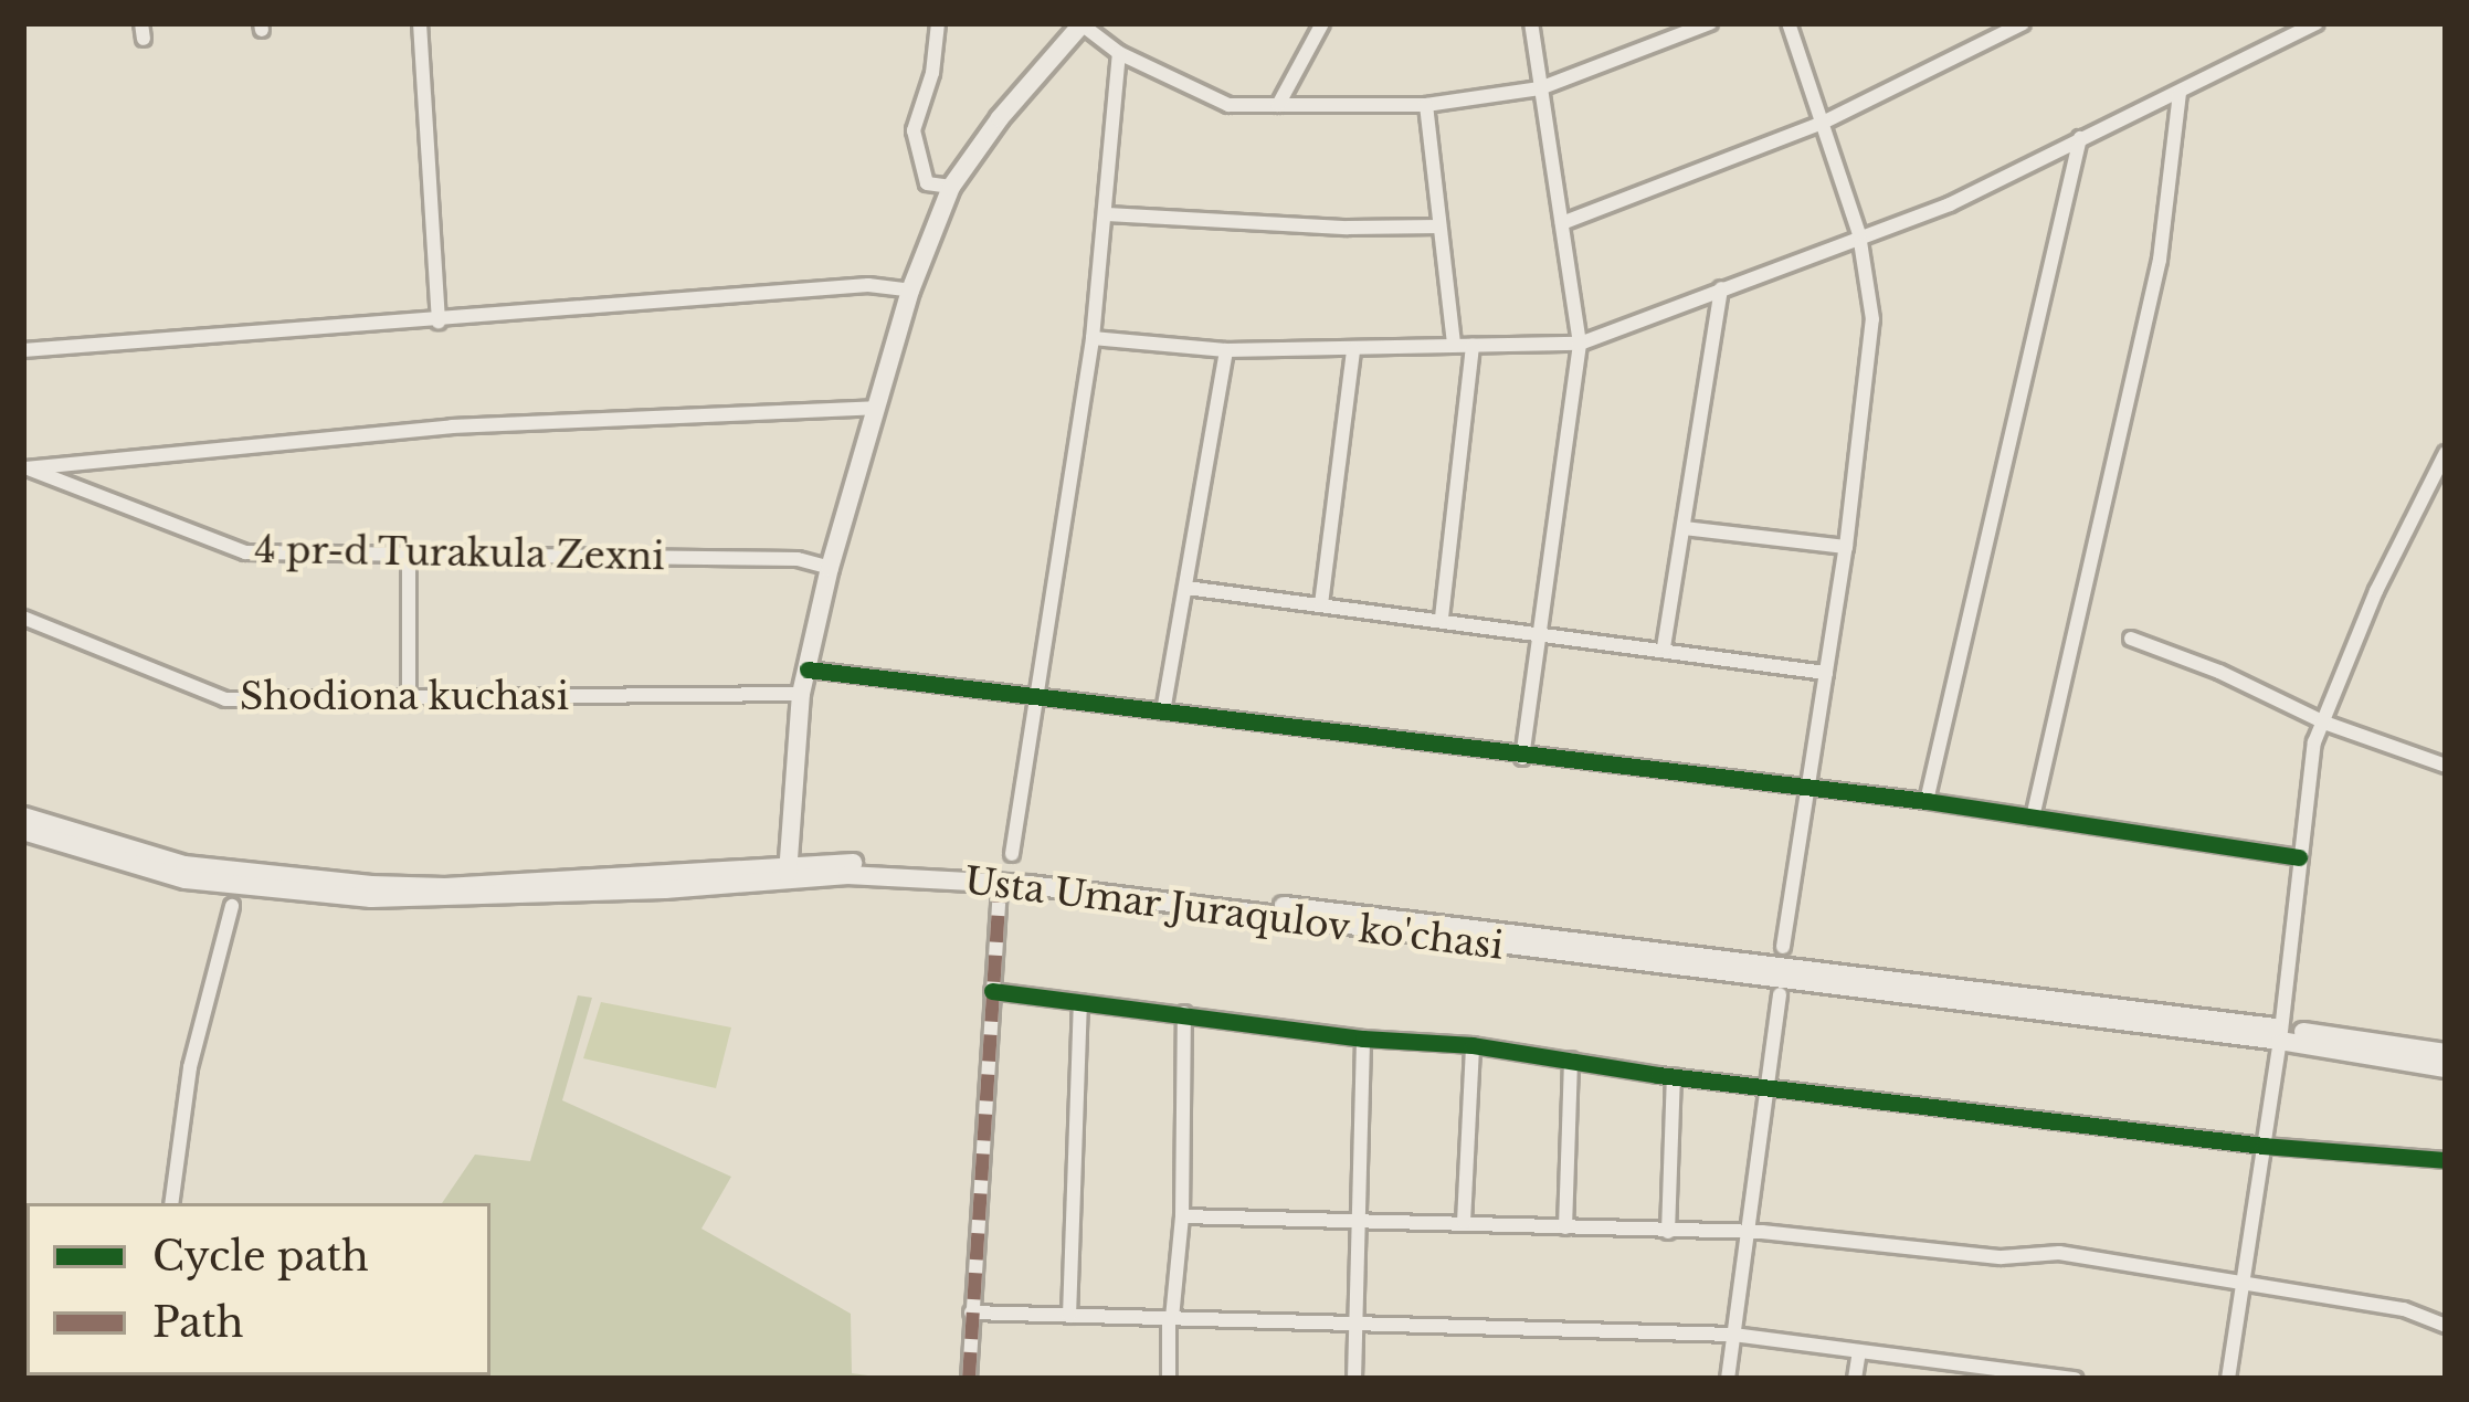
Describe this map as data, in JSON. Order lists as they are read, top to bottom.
{
  "streets": {
    "main road": ["Usta Umar Juraqulov ko'chasi"],
    "street": ["4 pr-d Turakula Zexni", "Shodiona kuchasi"]
  },
  "legend": ["Cycle path", "Path"]
}
